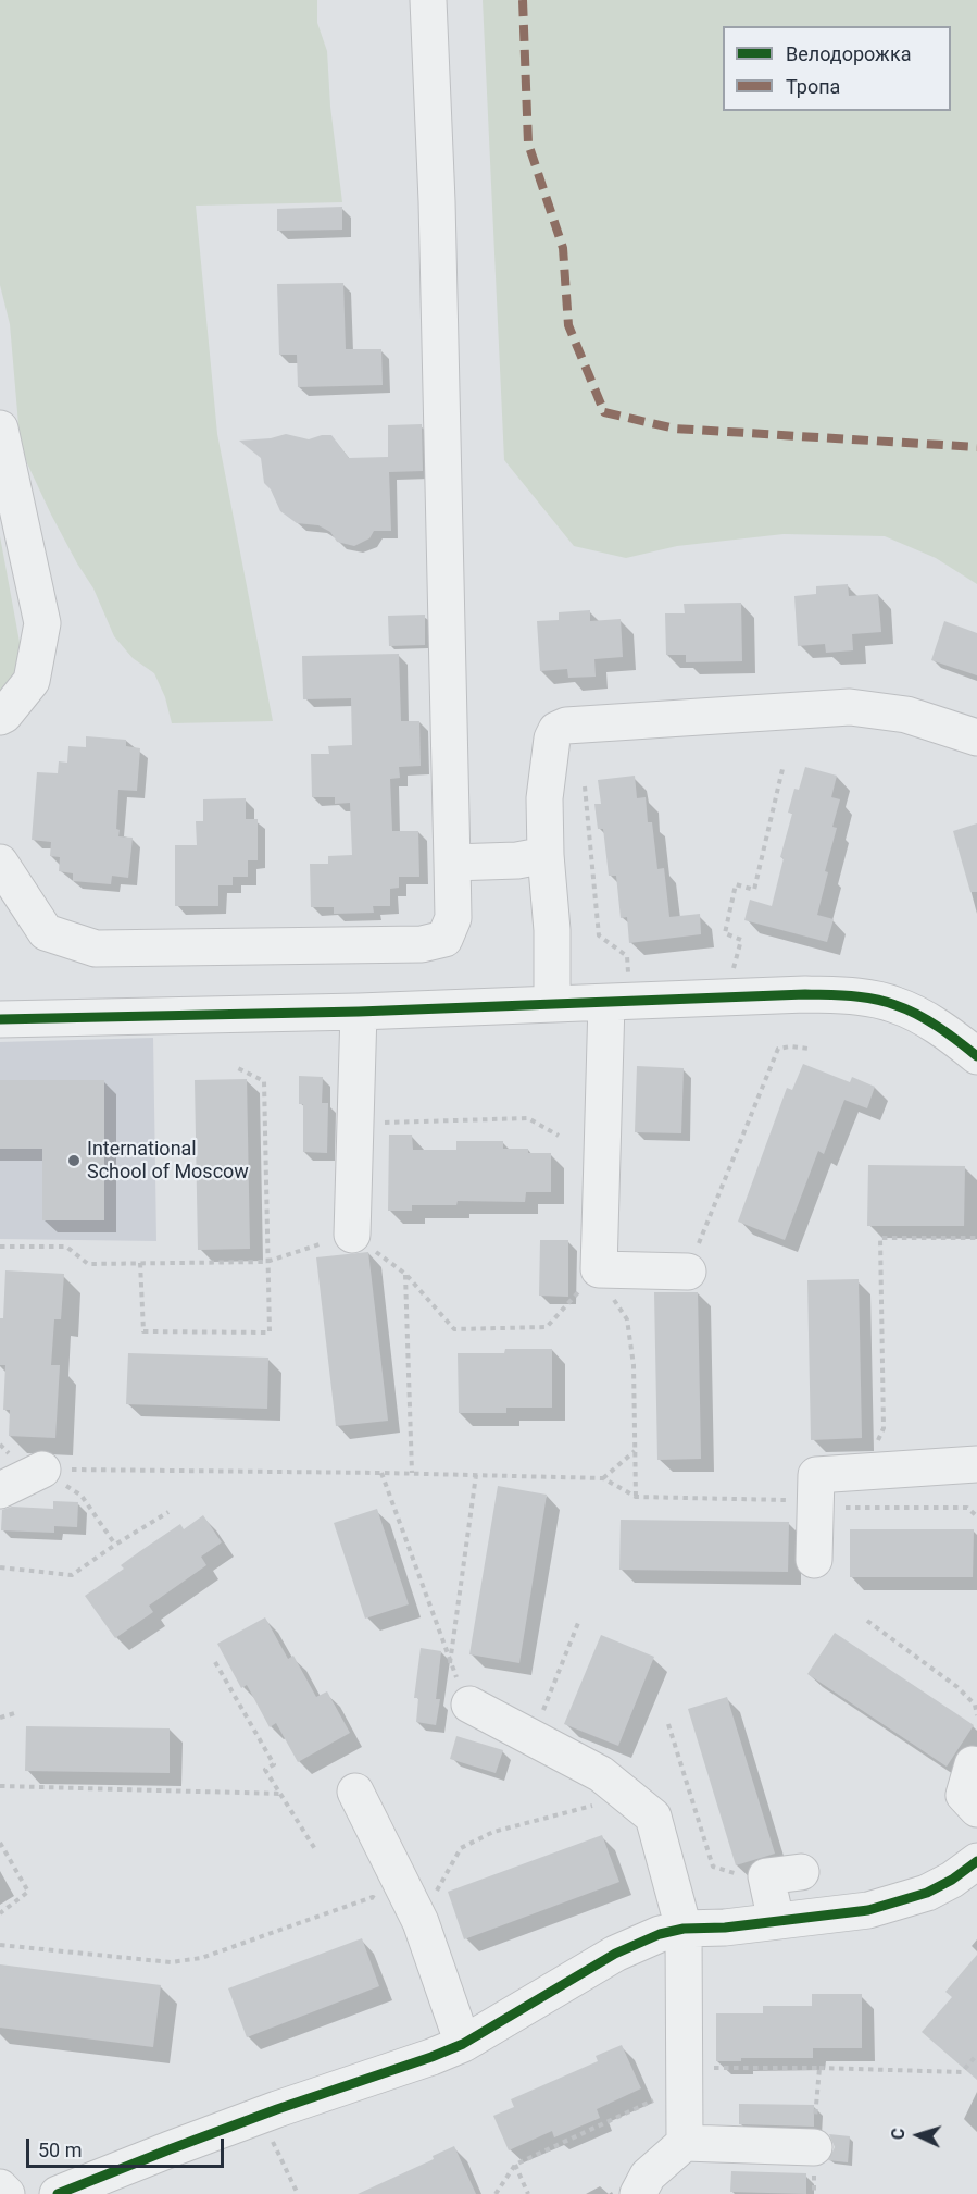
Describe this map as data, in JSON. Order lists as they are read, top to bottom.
{
  "places": ["International School of Moscow"],
  "legend": ["Велодорожка", "Тропа"],
  "scale_bar": "50 m",
  "north": "left"
}
